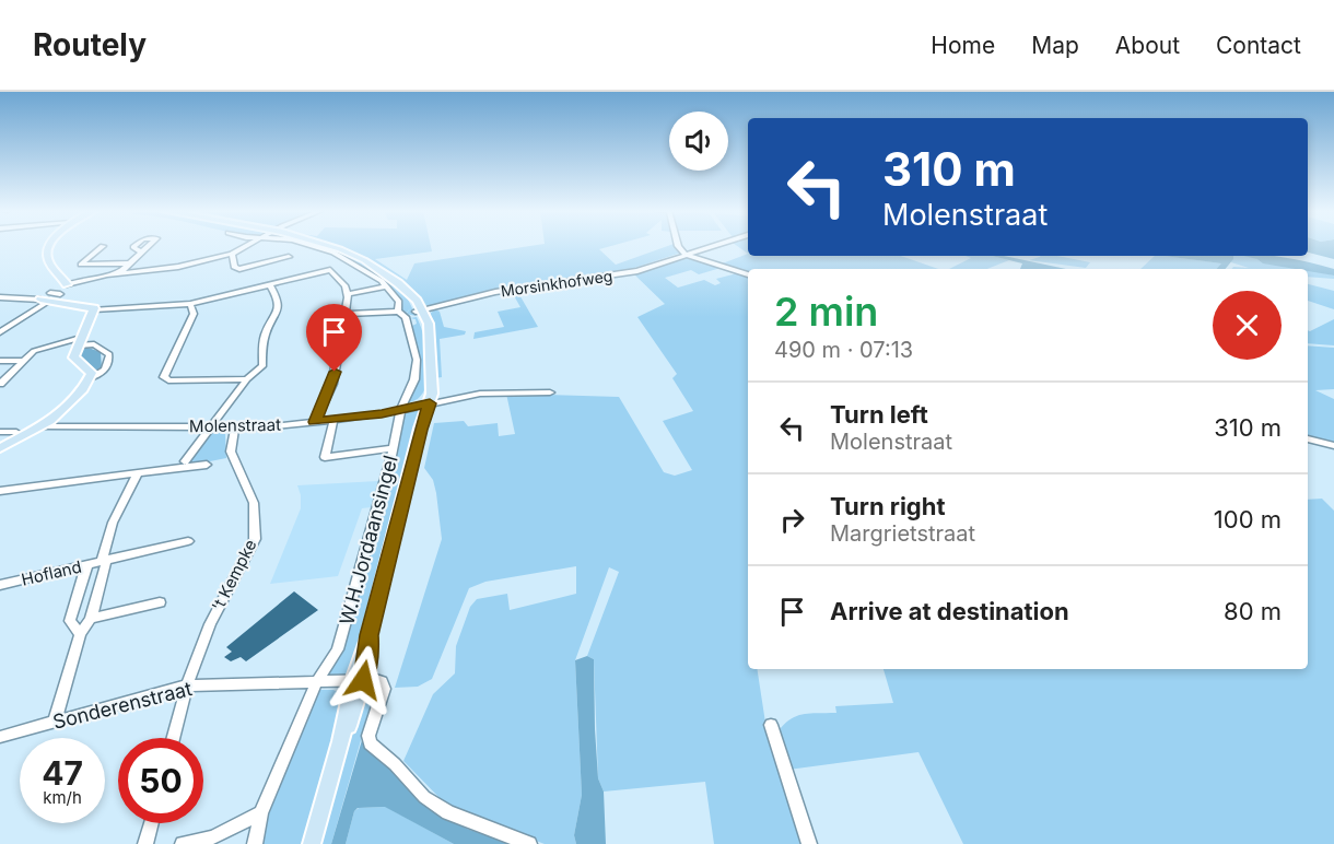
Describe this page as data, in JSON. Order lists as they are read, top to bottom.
{
  "streets": {
    "main road": ["Molenstraat"],
    "street": [
      "Morsinkhofweg",
      "W.H.Jordaansingel",
      "Hofland",
      "'t Kempke",
      "Sonderenstraat"
    ]
  },
  "crossings": [
    ["Molenstraat", "W.H.Jordaansingel"],
    ["Molenstraat", "'t Kempke"],
    ["W.H.Jordaansingel", "Sonderenstraat"],
    ["'t Kempke", "Sonderenstraat"]
  ],
  "page": {
    "header": "Routely",
    "nav": [
      "Home",
      "Map",
      "About",
      "Contact"
    ],
    "turn": ["310 m", "Molenstraat"],
    "heading": ["2 min", "490 m · 07:13"],
    "list": [
      {
        "name": "Turn left",
        "note": "Molenstraat",
        "value": "310 m"
      },
      {
        "name": "Turn right",
        "note": "Margrietstraat",
        "value": "100 m"
      },
      {
        "name": "Arrive at destination",
        "value": "80 m"
      }
    ],
    "speed": "47 km/h",
    "limit": "50"
  }
}
